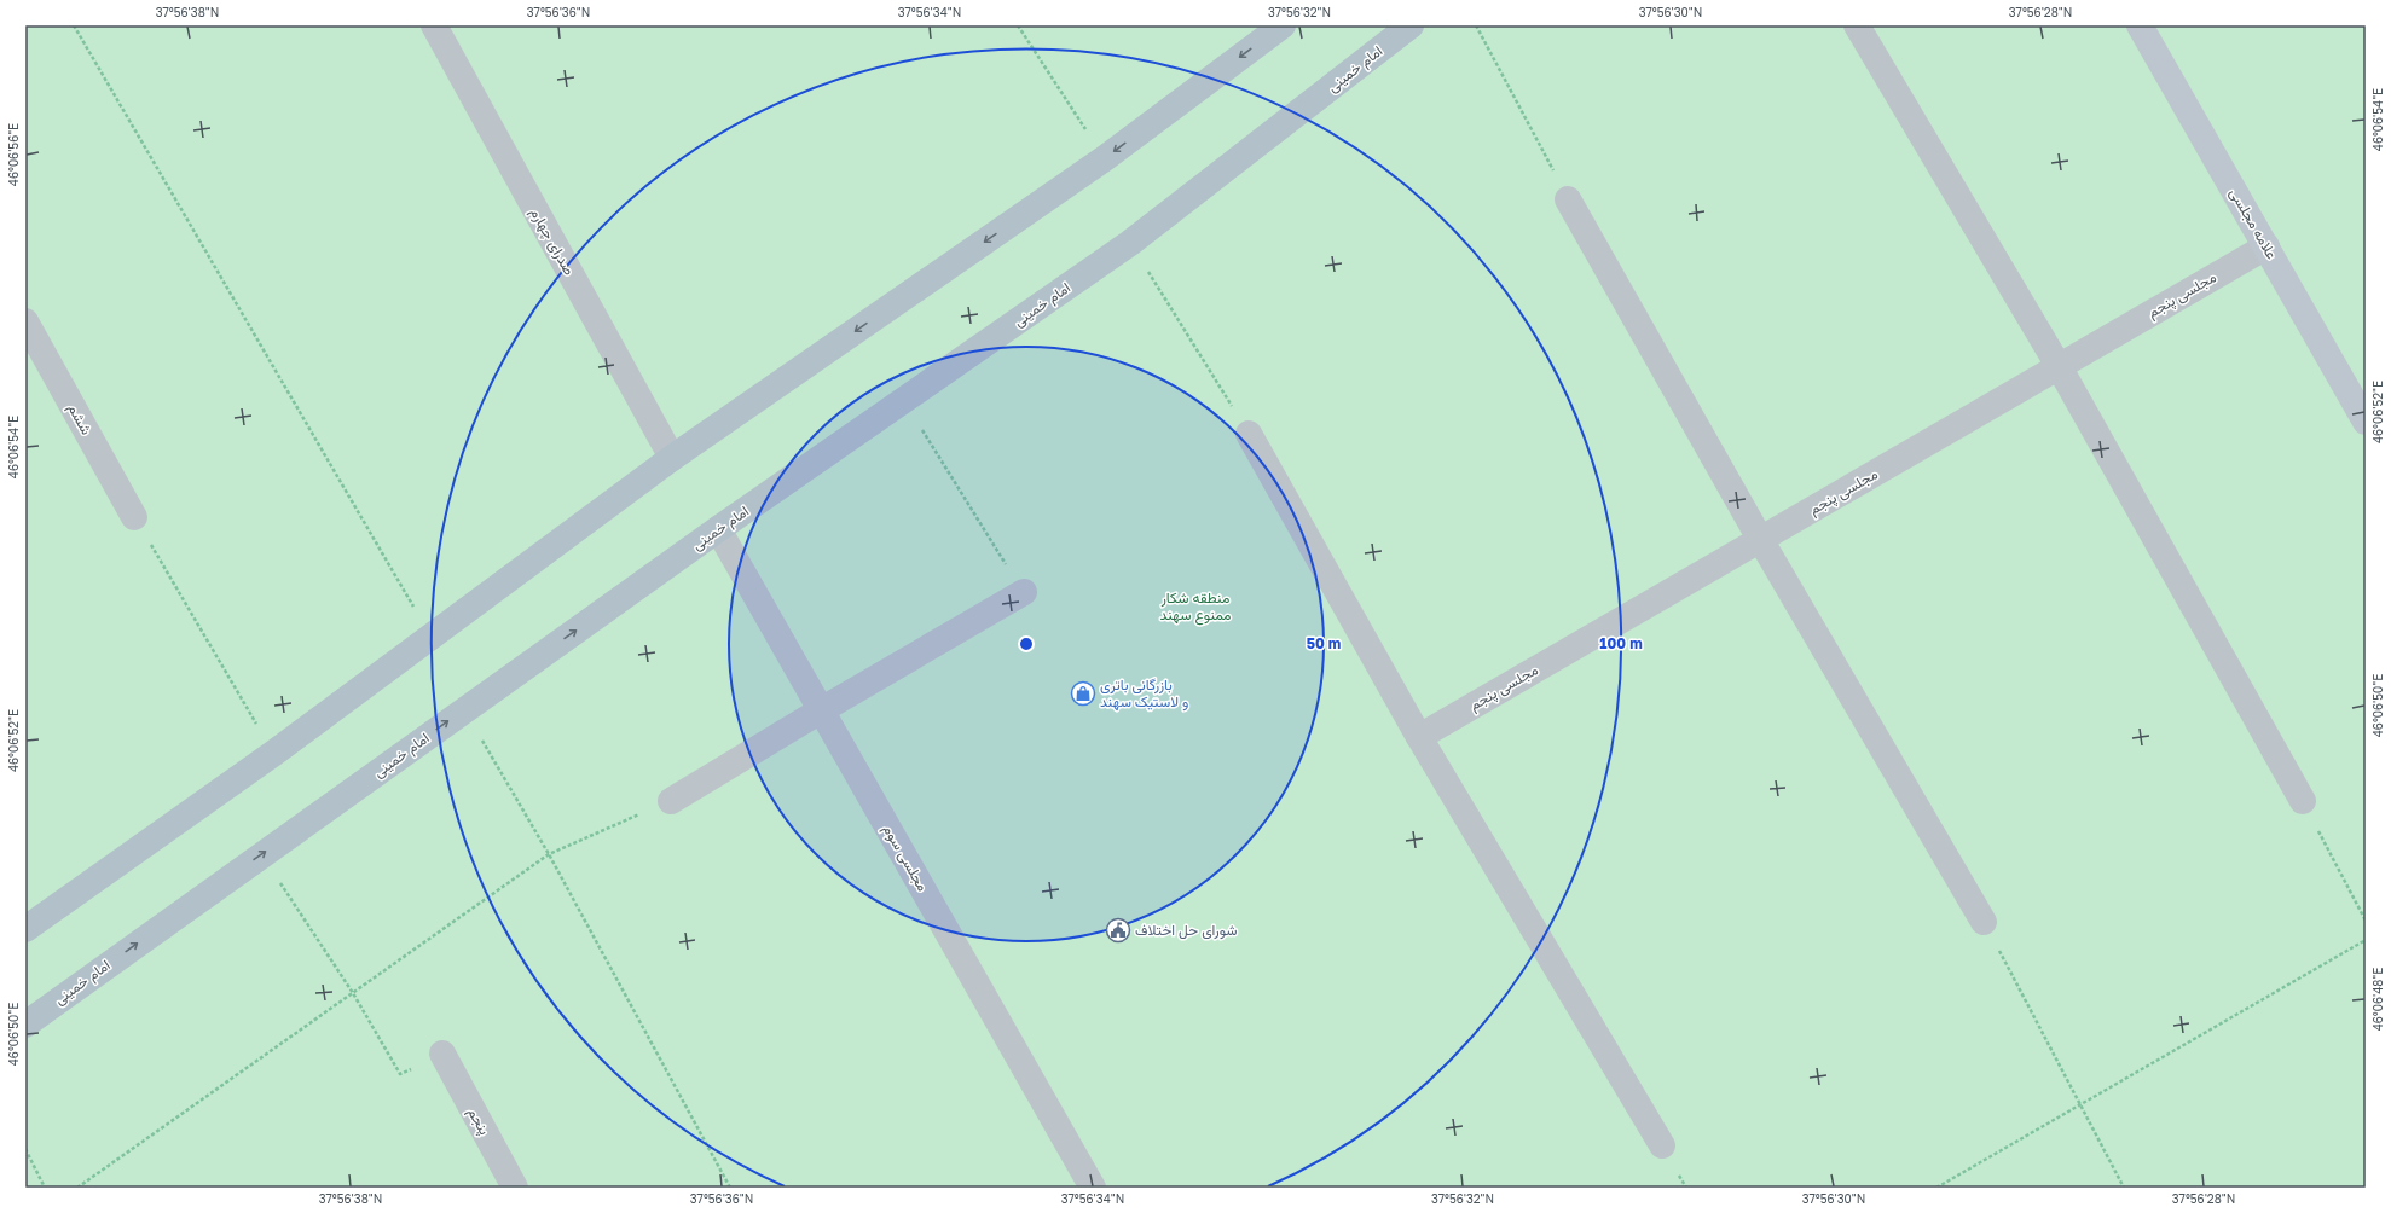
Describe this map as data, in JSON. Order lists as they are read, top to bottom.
{
  "streets": {
    "main road": ["امام خمینی"],
    "street": [
      "علامه مجلسی",
      "صدرای چهارم",
      "مجلسی پنجم",
      "ششم",
      "مجلسی سوم",
      "پنجم"
    ]
  },
  "crossings": [
    ["امام خمینی", "مجلسی سوم"],
    ["علامه مجلسی", "مجلسی پنجم"]
  ],
  "parks": ["منطقه شکار ممنوع سهند"],
  "places": {
    "shop": ["بازرگانی باتری و لاستیک سهند"],
    "public building": ["شورای حل اختلاف"]
  },
  "coordinates": [
    "37°56'38\"N",
    "37°56'36\"N",
    "37°56'34\"N",
    "37°56'32\"N",
    "37°56'30\"N",
    "37°56'28\"N",
    "46°06'54\"E",
    "46°06'56\"E",
    "46°06'52\"E",
    "46°06'50\"E",
    "46°06'48\"E"
  ],
  "rings": ["50 m", "100 m"]
}
